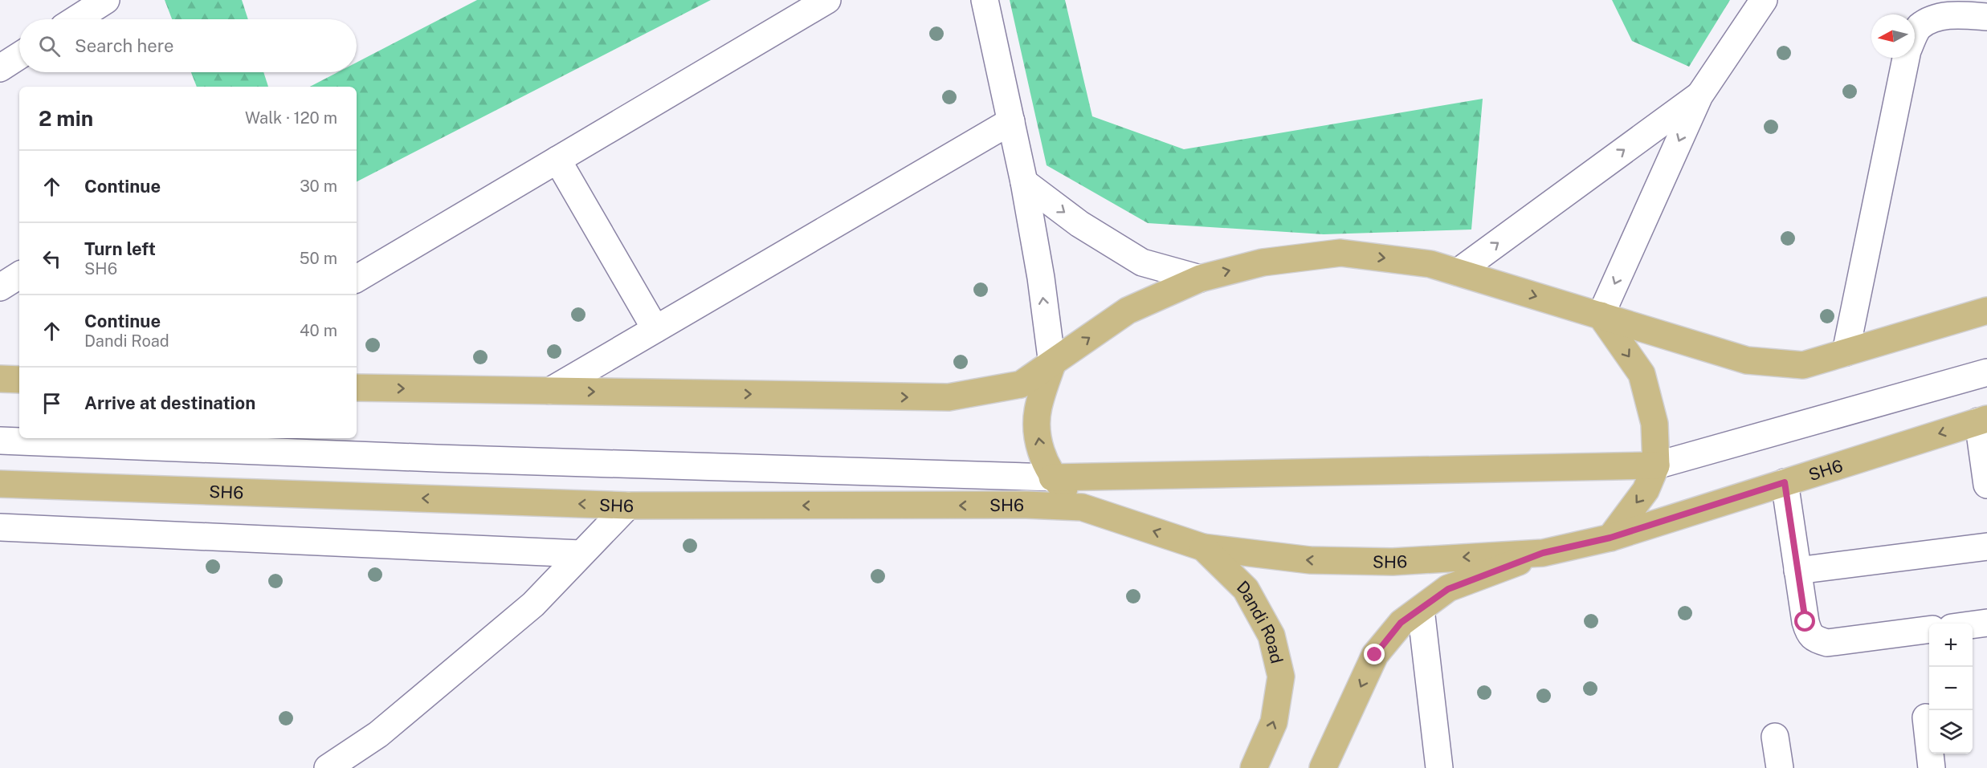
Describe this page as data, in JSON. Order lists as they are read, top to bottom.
{
  "streets": {
    "main road": ["SH6", "Dandi Road"]
  },
  "crossings": [
    ["SH6", "Dandi Road"]
  ],
  "one_way": ["Dandi Road"],
  "north": "left",
  "page": {
    "search": "Search here",
    "heading": ["2 min", "Walk · 120 m"],
    "list": [
      ["Continue", "30 m"],
      ["Turn left", "SH6", "50 m"],
      ["Continue", "Dandi Road", "40 m"],
      "Arrive at destination"
    ],
    "map_buttons": ["+", "−"]
  }
}
